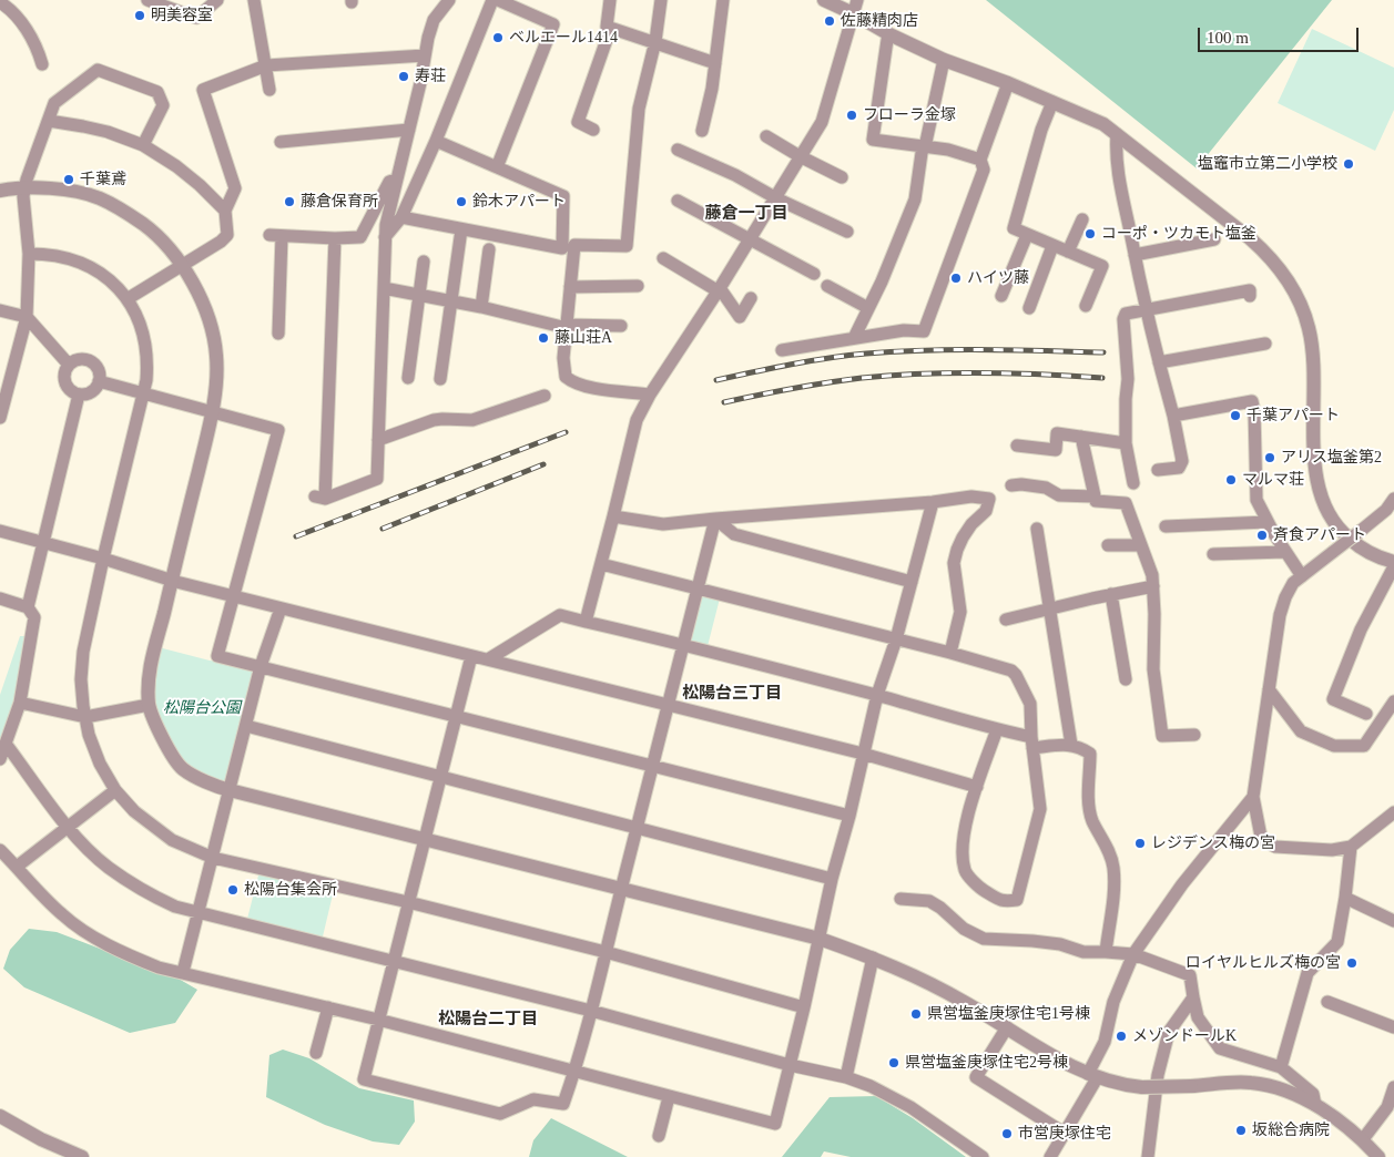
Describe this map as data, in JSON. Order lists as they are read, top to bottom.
{
  "districts": ["藤倉一丁目", "松陽台三丁目", "松陽台二丁目"],
  "parks": ["松陽台公園"],
  "places": [
    "明美容室",
    "佐藤精肉店",
    "ベルエール1414",
    "寿荘",
    "フローラ金塚",
    "塩竈市立第二小学校",
    "千葉鳶",
    "藤倉保育所",
    "鈴木アパート",
    "コーポ・ツカモト塩釜",
    "ハイツ藤",
    "藤山荘A",
    "千葉アパート",
    "アリス塩釜第2",
    "マルマ荘",
    "斉食アパート",
    "レジデンス梅の宮",
    "松陽台集会所",
    "ロイヤルヒルズ梅の宮",
    "県営塩釜庚塚住宅1号棟",
    "メゾンドールK",
    "県営塩釜庚塚住宅2号棟",
    "坂総合病院",
    "市営庚塚住宅"
  ],
  "scale_bar": "100 m"
}
